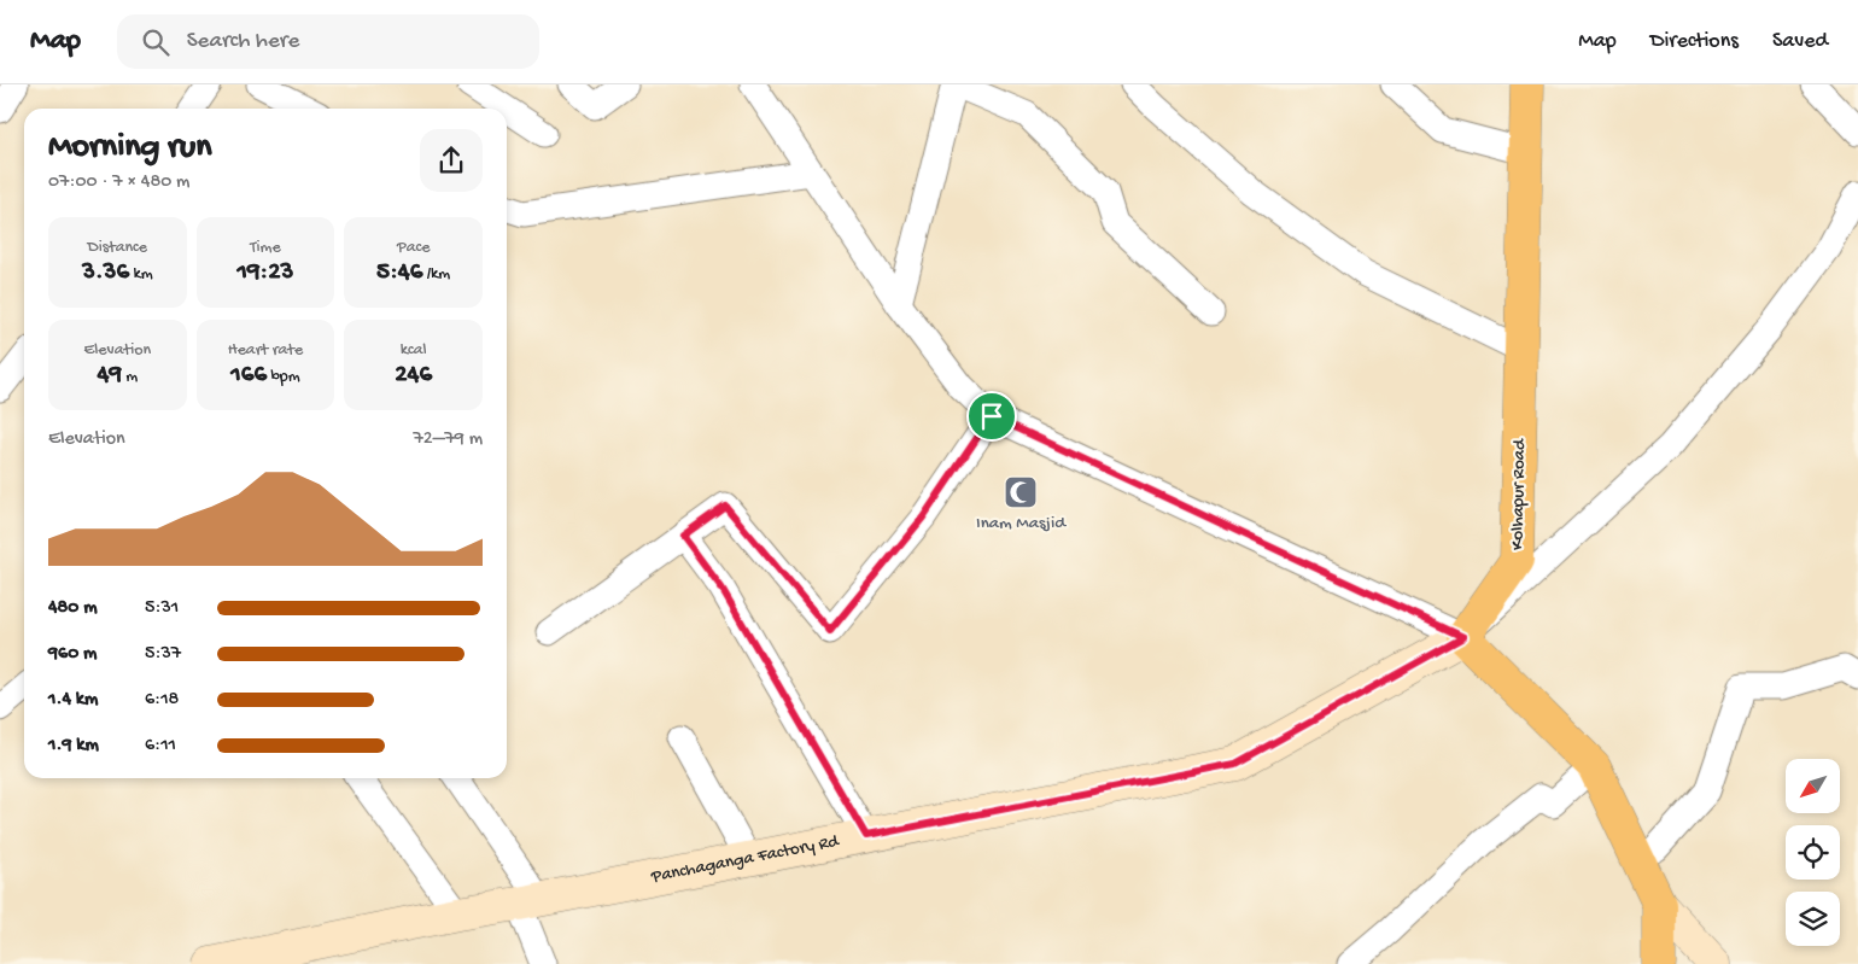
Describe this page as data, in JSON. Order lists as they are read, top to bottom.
{
  "streets": {
    "main road": ["Kolhapur Road", "Panchaganga Factory Rd"]
  },
  "crossings": [
    ["Kolhapur Road", "Panchaganga Factory Rd"]
  ],
  "places": {
    "mosque": ["Inam Masjid"]
  },
  "north": "bottom left",
  "page": {
    "header": "Map",
    "search": "Search here",
    "nav": ["Map", "Directions", "Saved"],
    "heading": ["Morning run", "07:00 · 7 × 480 m"],
    "stats": [
      ["Distance", "3.36 km"],
      ["Time", "19:23"],
      ["Pace", "5:46 /km"],
      ["Elevation", "49 m"],
      ["Heart rate", "166 bpm"],
      ["kcal", "246"]
    ],
    "chart": ["Elevation", "72–79 m"],
    "list": [
      {
        "name": "480 m",
        "note": "5:31"
      },
      {
        "name": "960 m",
        "note": "5:37"
      },
      {
        "name": "1.4 km",
        "note": "6:18"
      },
      {
        "name": "1.9 km",
        "note": "6:11"
      }
    ]
  }
}
